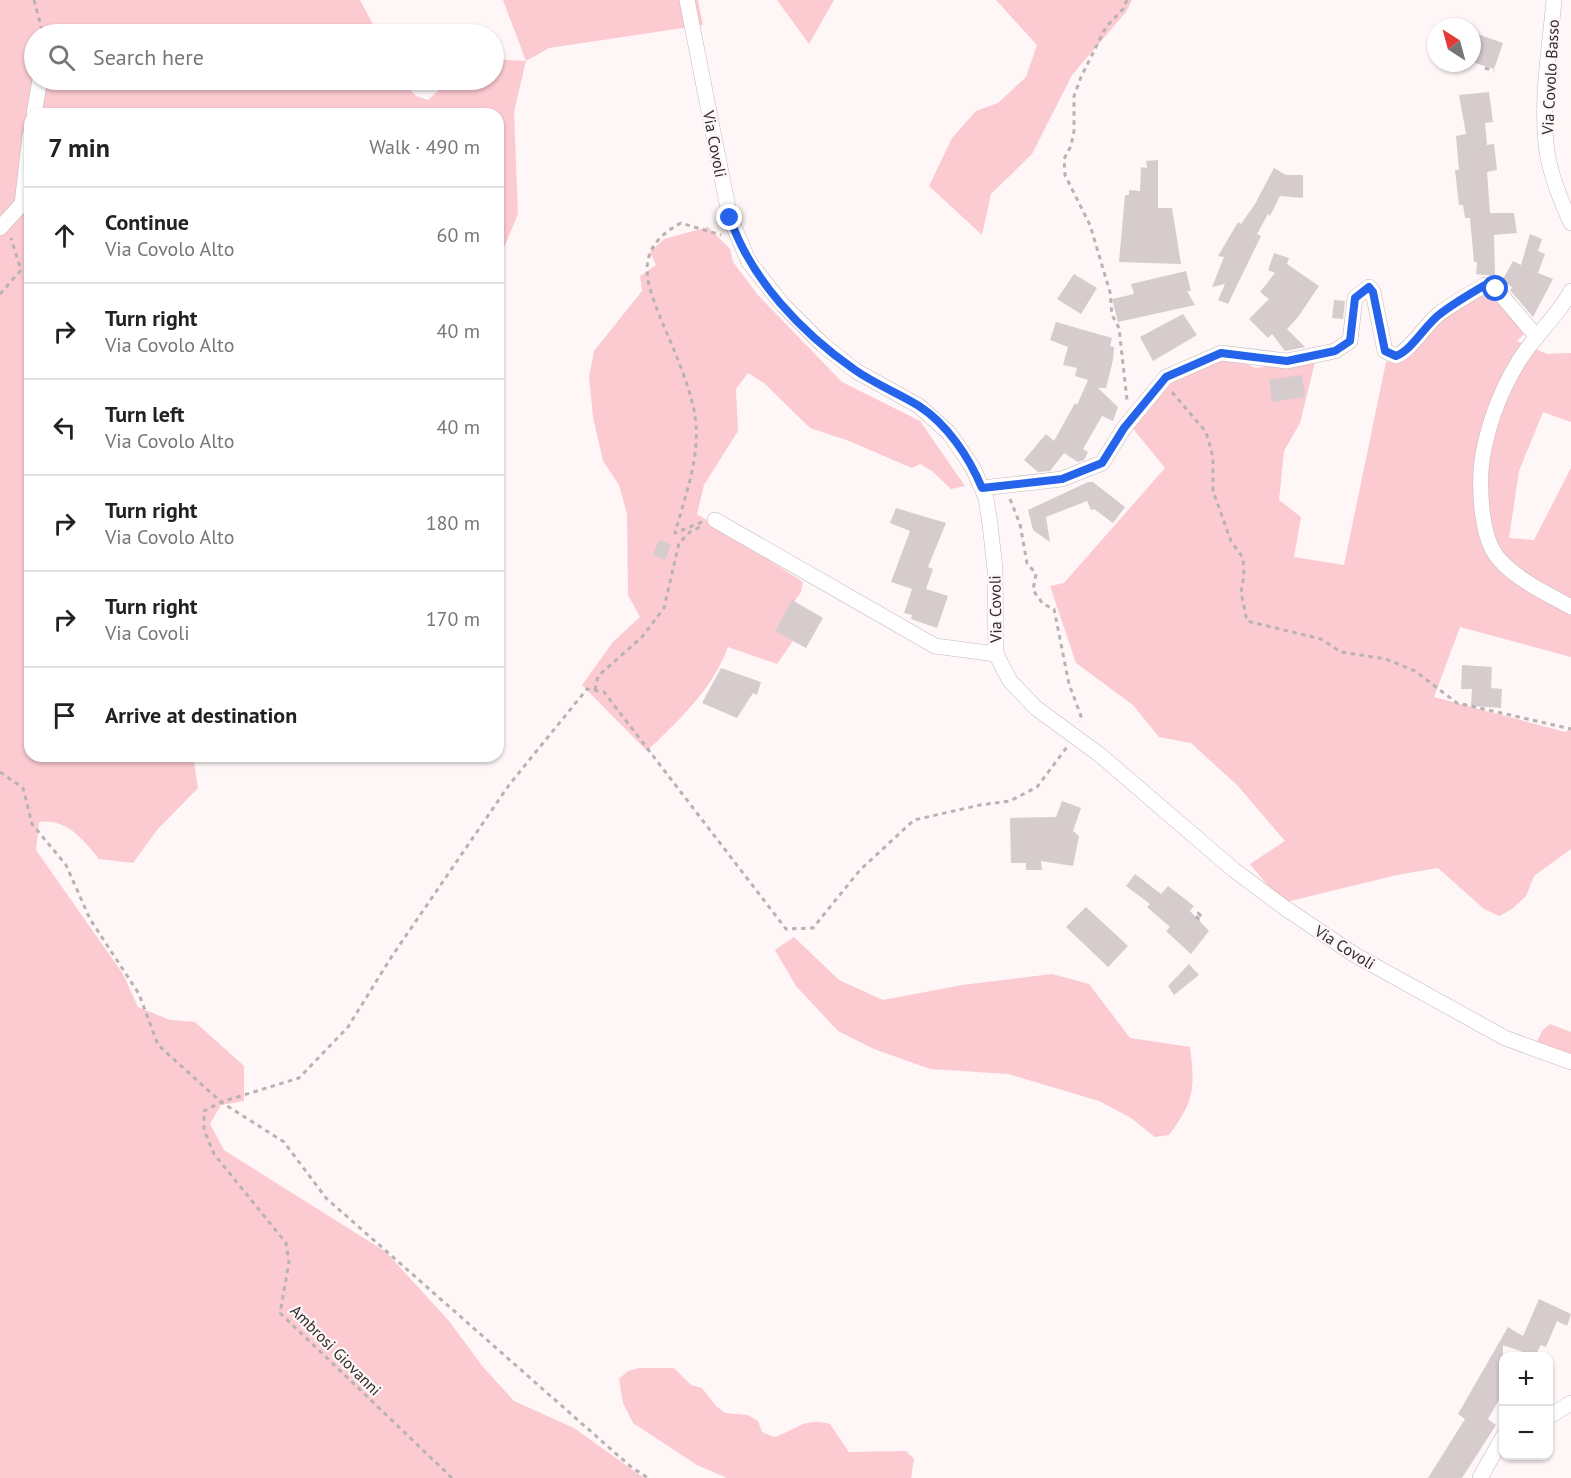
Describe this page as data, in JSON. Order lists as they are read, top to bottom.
{
  "streets": {
    "street": ["Via Covolo Basso", "Via Covoli"],
    "path": ["Ambrosi Giovanni"]
  },
  "north": "top left",
  "page": {
    "search": "Search here",
    "heading": ["7 min", "Walk · 490 m"],
    "list": [
      ["Continue", "Via Covolo Alto", "60 m"],
      ["Turn right", "Via Covolo Alto", "40 m"],
      ["Turn left", "Via Covolo Alto", "40 m"],
      ["Turn right", "Via Covolo Alto", "180 m"],
      ["Turn right", "Via Covoli", "170 m"],
      "Arrive at destination"
    ],
    "map_buttons": ["+", "−"]
  }
}
